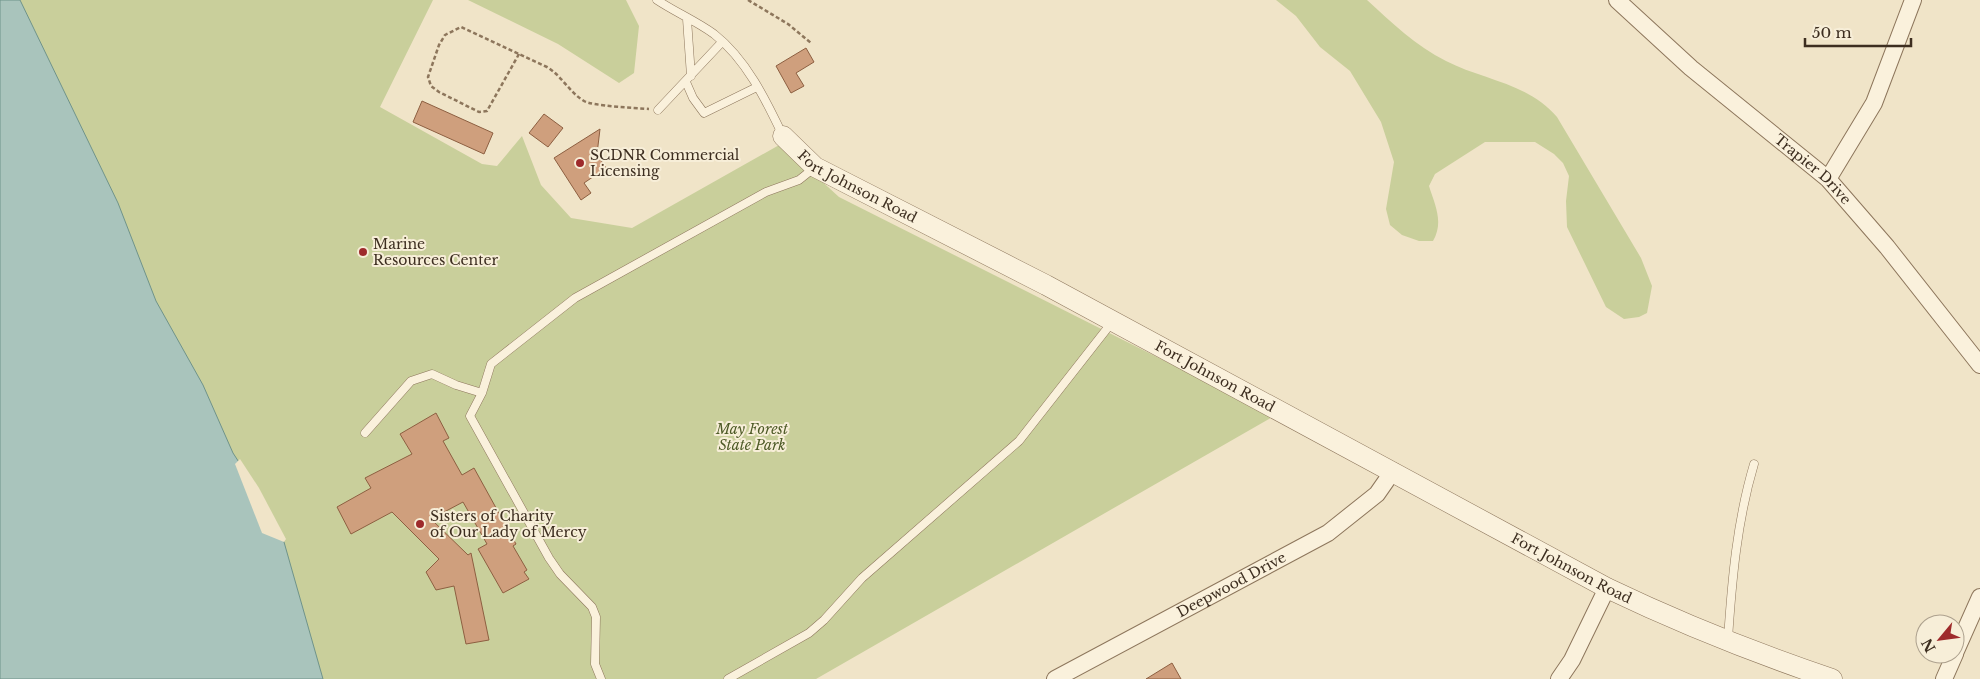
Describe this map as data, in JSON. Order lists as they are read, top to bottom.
{
  "streets": {
    "street": ["Trapier Drive", "Fort Johnson Road", "Deepwood Drive"]
  },
  "crossings": [
    ["Fort Johnson Road", "Deepwood Drive"]
  ],
  "parks": ["May Forest State Park"],
  "places": ["SCDNR Commercial Licensing", "Marine Resources Center", "Sisters of Charity of Our Lady of Mercy"],
  "scale_bar": "50 m",
  "north": "bottom left"
}
